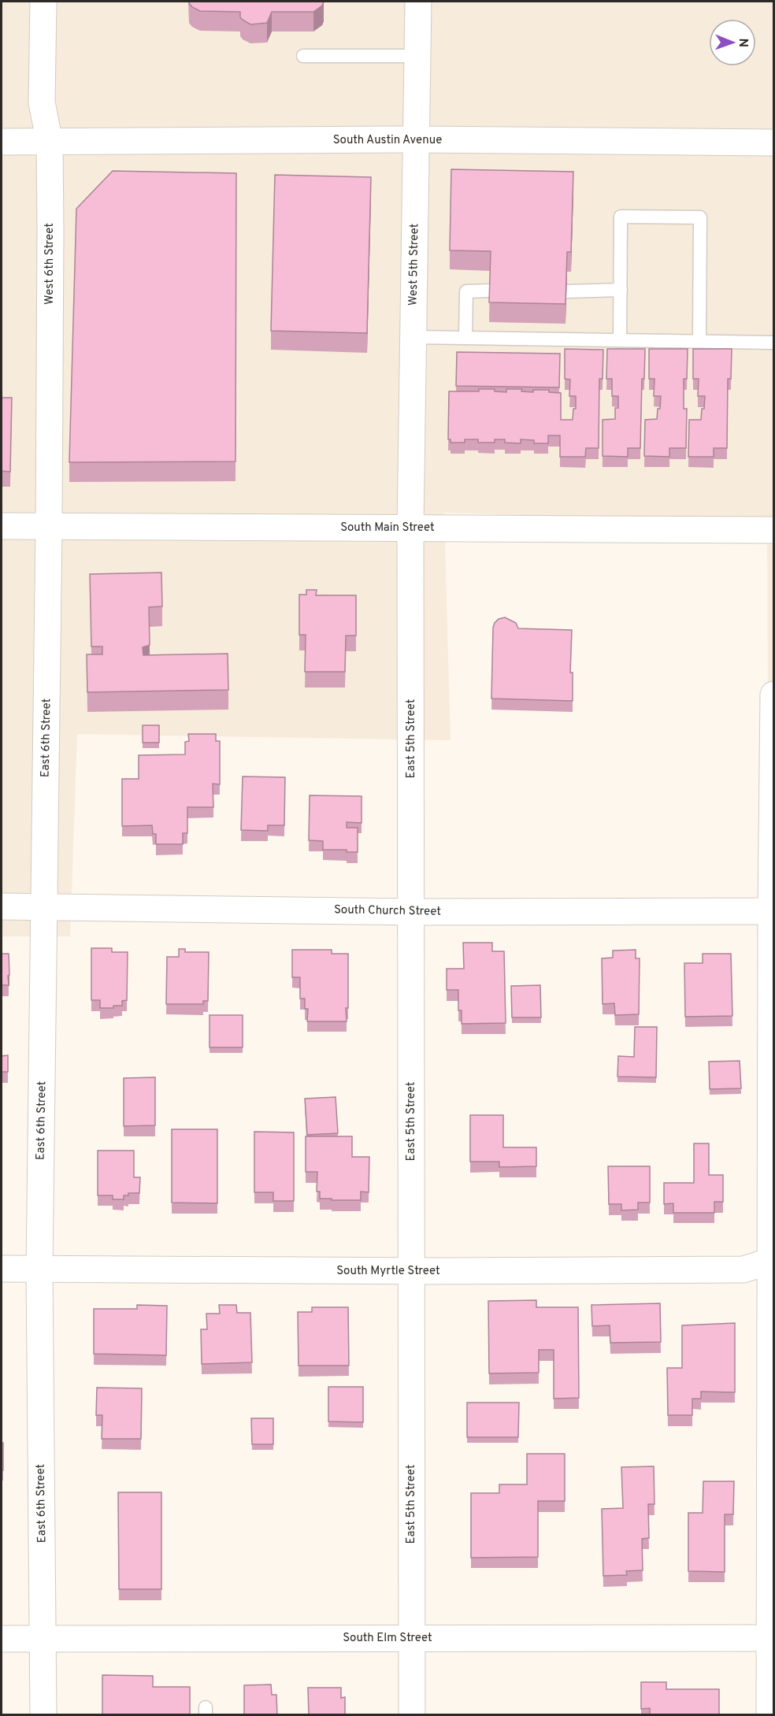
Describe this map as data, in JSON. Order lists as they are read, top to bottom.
{
  "streets": {
    "street": [
      "South Austin Avenue",
      "West 6th Street",
      "West 5th Street",
      "South Main Street",
      "East 6th Street",
      "East 5th Street",
      "South Church Street",
      "South Myrtle Street",
      "South Elm Street"
    ]
  },
  "crossings": [
    ["South Austin Avenue", "West 6th Street"],
    ["South Austin Avenue", "West 5th Street"],
    ["West 6th Street", "South Main Street"],
    ["West 6th Street", "East 6th Street"],
    ["West 5th Street", "South Main Street"],
    ["West 5th Street", "East 5th Street"],
    ["South Main Street", "East 6th Street"],
    ["South Main Street", "East 5th Street"],
    ["East 6th Street", "South Church Street"],
    ["East 6th Street", "South Myrtle Street"],
    ["East 6th Street", "South Elm Street"],
    ["East 5th Street", "South Church Street"],
    ["East 5th Street", "South Myrtle Street"],
    ["East 5th Street", "South Elm Street"]
  ],
  "north": "right"
}
